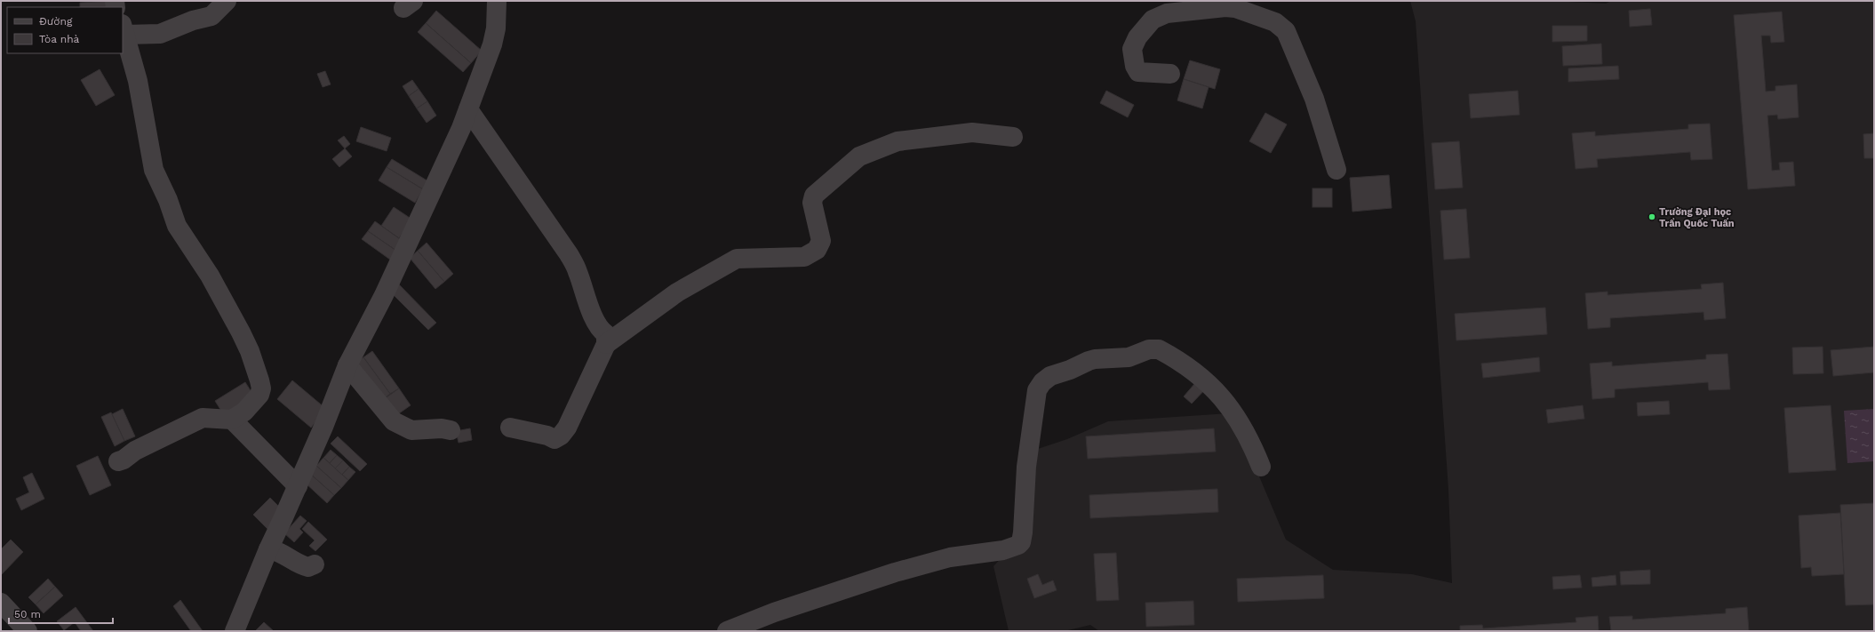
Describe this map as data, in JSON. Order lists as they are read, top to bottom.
{
  "places": ["Trường Đại học Trần Quốc Tuấn"],
  "legend": ["Đường", "Tòa nhà"],
  "scale_bar": "50 m"
}
